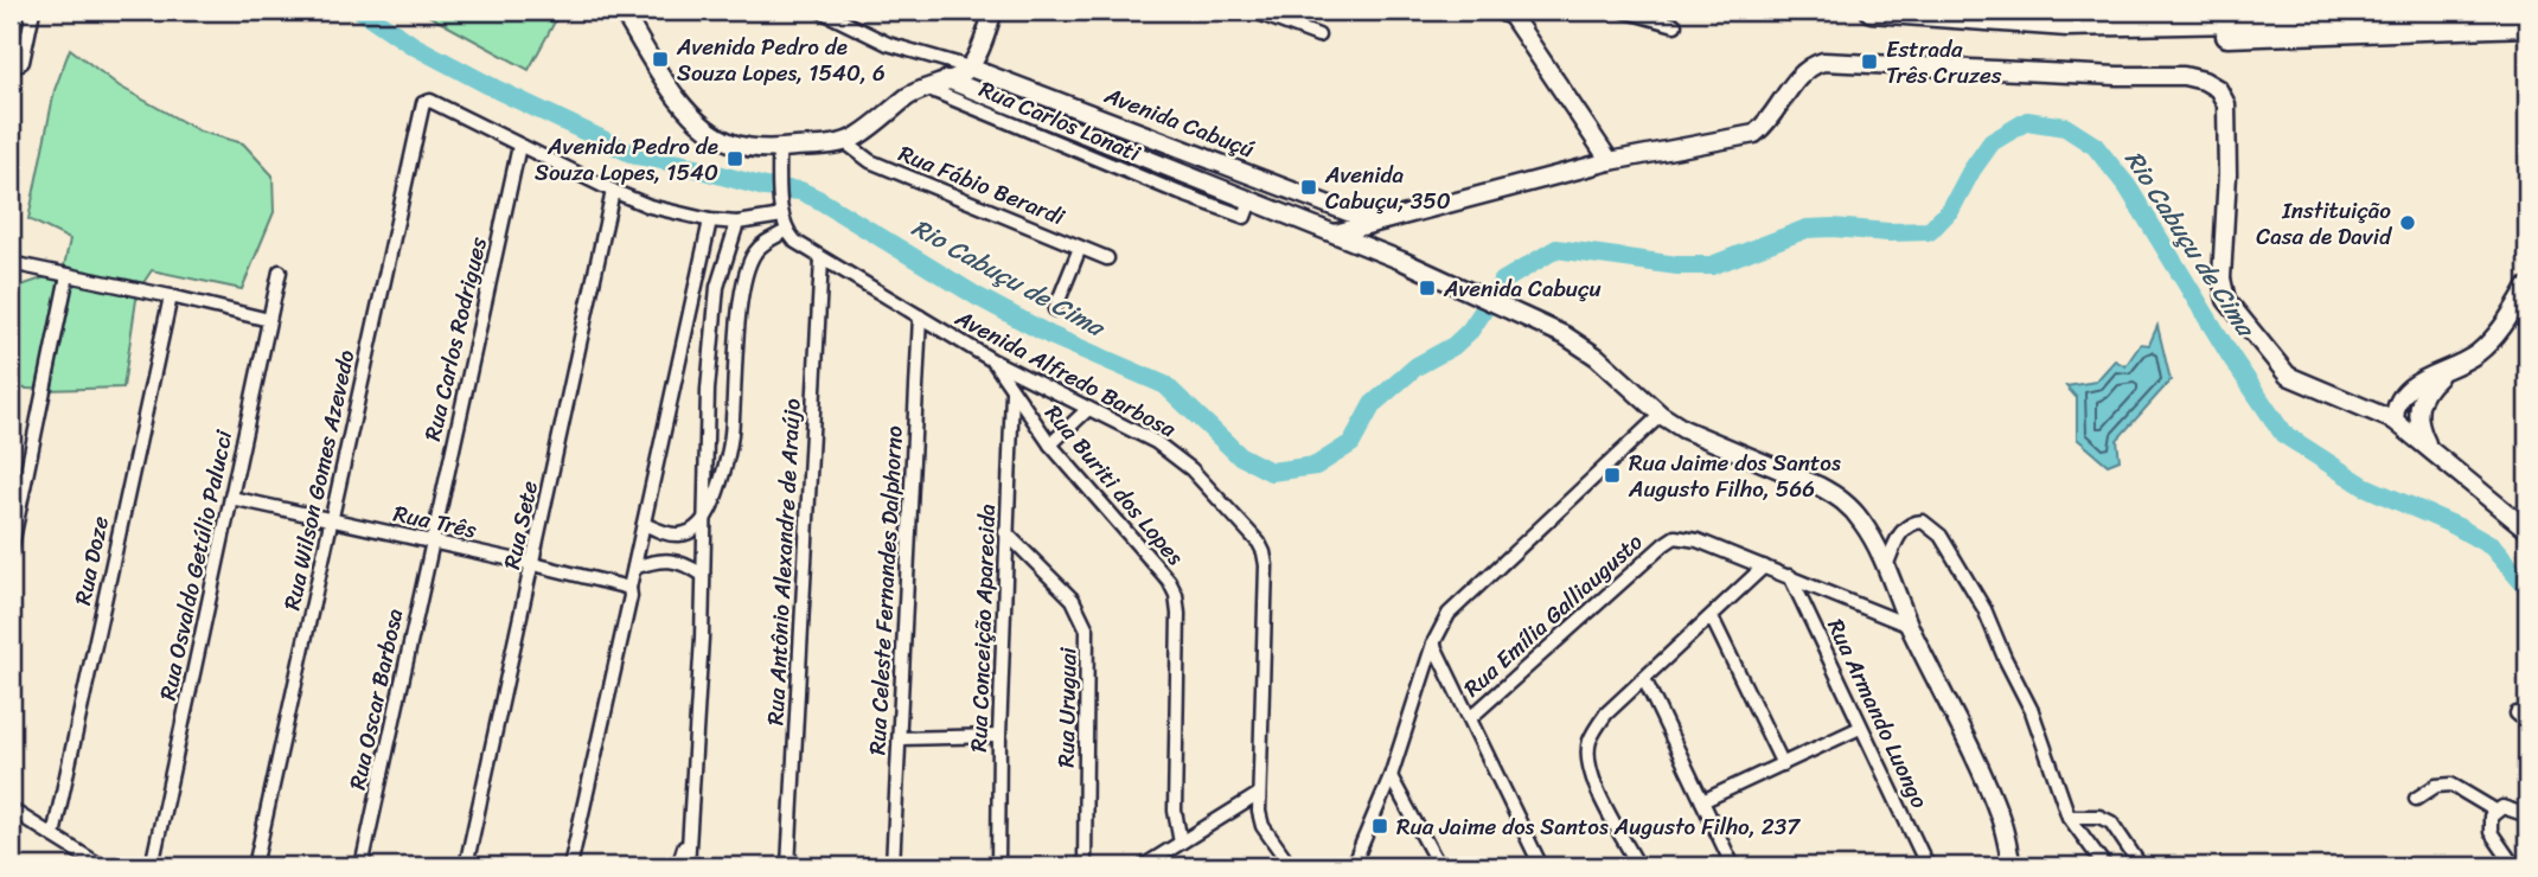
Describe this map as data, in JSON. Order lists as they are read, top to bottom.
{
  "streets": {
    "main road": ["Avenida Cabuçú"],
    "street": [
      "Rua Carlos Lonati",
      "Rua Fábio Berardi",
      "Rua Carlos Rodrigues",
      "Avenida Alfredo Barbosa",
      "Rua Wilson Gomes Azevedo",
      "Rua Buriti dos Lopes",
      "Rua Três",
      "Rua Sete",
      "Rua Doze",
      "Rua Antônio Alexandre de Araújo",
      "Rua Osvaldo Getúlio Palucci",
      "Rua Celeste Fernandes Dalphorno",
      "Rua Emília Galliaugusto",
      "Rua Conceição Aparecida",
      "Rua Oscar Barbosa",
      "Rua Uruguai",
      "Rua Armando Luongo"
    ]
  },
  "crossings": [
    ["Rua Carlos Lonati", "Avenida Cabuçú"],
    ["Avenida Cabuçú", "Rua Emília Galliaugusto"],
    ["Rua Carlos Rodrigues", "Rua Wilson Gomes Azevedo"],
    ["Rua Carlos Rodrigues", "Rua Três"],
    ["Rua Carlos Rodrigues", "Rua Oscar Barbosa"],
    ["Avenida Alfredo Barbosa", "Rua Buriti dos Lopes"],
    ["Avenida Alfredo Barbosa", "Rua Antônio Alexandre de Araújo"],
    ["Avenida Alfredo Barbosa", "Rua Celeste Fernandes Dalphorno"],
    ["Rua Wilson Gomes Azevedo", "Rua Três"],
    ["Rua Buriti dos Lopes", "Rua Conceição Aparecida"],
    ["Rua Três", "Rua Sete"],
    ["Rua Três", "Rua Osvaldo Getúlio Palucci"],
    ["Rua Três", "Rua Oscar Barbosa"],
    ["Rua Emília Galliaugusto", "Rua Armando Luongo"],
    ["Rua Conceição Aparecida", "Rua Uruguai"]
  ],
  "water": ["Rio Cabuçu de Cima"],
  "places": {
    "transit": [
      "Avenida Pedro de Souza Lopes, 1540, 6",
      "Estrada Três Cruzes",
      "Avenida Pedro de Souza Lopes, 1540",
      "Avenida Cabuçu, 350",
      "Avenida Cabuçu",
      "Rua Jaime dos Santos Augusto Filho, 566",
      "Rua Jaime dos Santos Augusto Filho, 237"
    ],
    "other": ["Instituição Casa de David"]
  }
}
